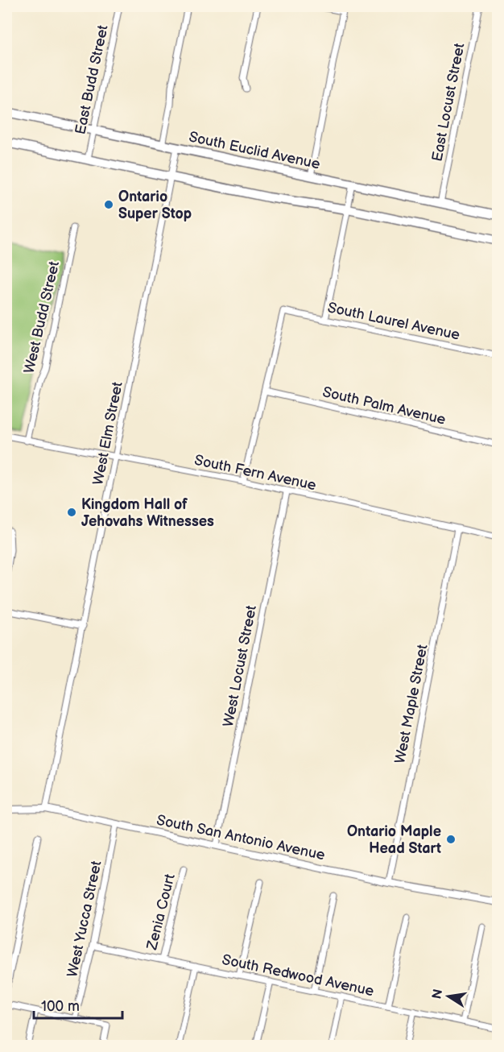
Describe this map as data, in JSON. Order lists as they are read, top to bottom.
{
  "streets": {
    "main road": ["South Euclid Avenue"],
    "street": [
      "East Budd Street",
      "East Locust Street",
      "West Budd Street",
      "South Laurel Avenue",
      "South Palm Avenue",
      "West Elm Street",
      "South Fern Avenue",
      "West Locust Street",
      "West Maple Street",
      "South San Antonio Avenue",
      "Zenia Court",
      "West Yucca Street",
      "South Redwood Avenue"
    ]
  },
  "crossings": [
    ["East Budd Street", "South Euclid Avenue"],
    ["East Locust Street", "South Euclid Avenue"],
    ["South Euclid Avenue", "West Elm Street"],
    ["West Budd Street", "South Fern Avenue"],
    ["South Laurel Avenue", "South Palm Avenue"],
    ["West Elm Street", "South Fern Avenue"],
    ["West Elm Street", "South San Antonio Avenue"],
    ["South Fern Avenue", "West Locust Street"],
    ["South Fern Avenue", "West Maple Street"],
    ["West Locust Street", "South San Antonio Avenue"],
    ["West Maple Street", "South San Antonio Avenue"],
    ["South San Antonio Avenue", "West Yucca Street"],
    ["Zenia Court", "South Redwood Avenue"],
    ["West Yucca Street", "South Redwood Avenue"]
  ],
  "places": ["Ontario Super Stop", "Kingdom Hall of Jehovahs Witnesses", "Ontario Maple Head Start"],
  "scale_bar": "100 m",
  "north": "left"
}
